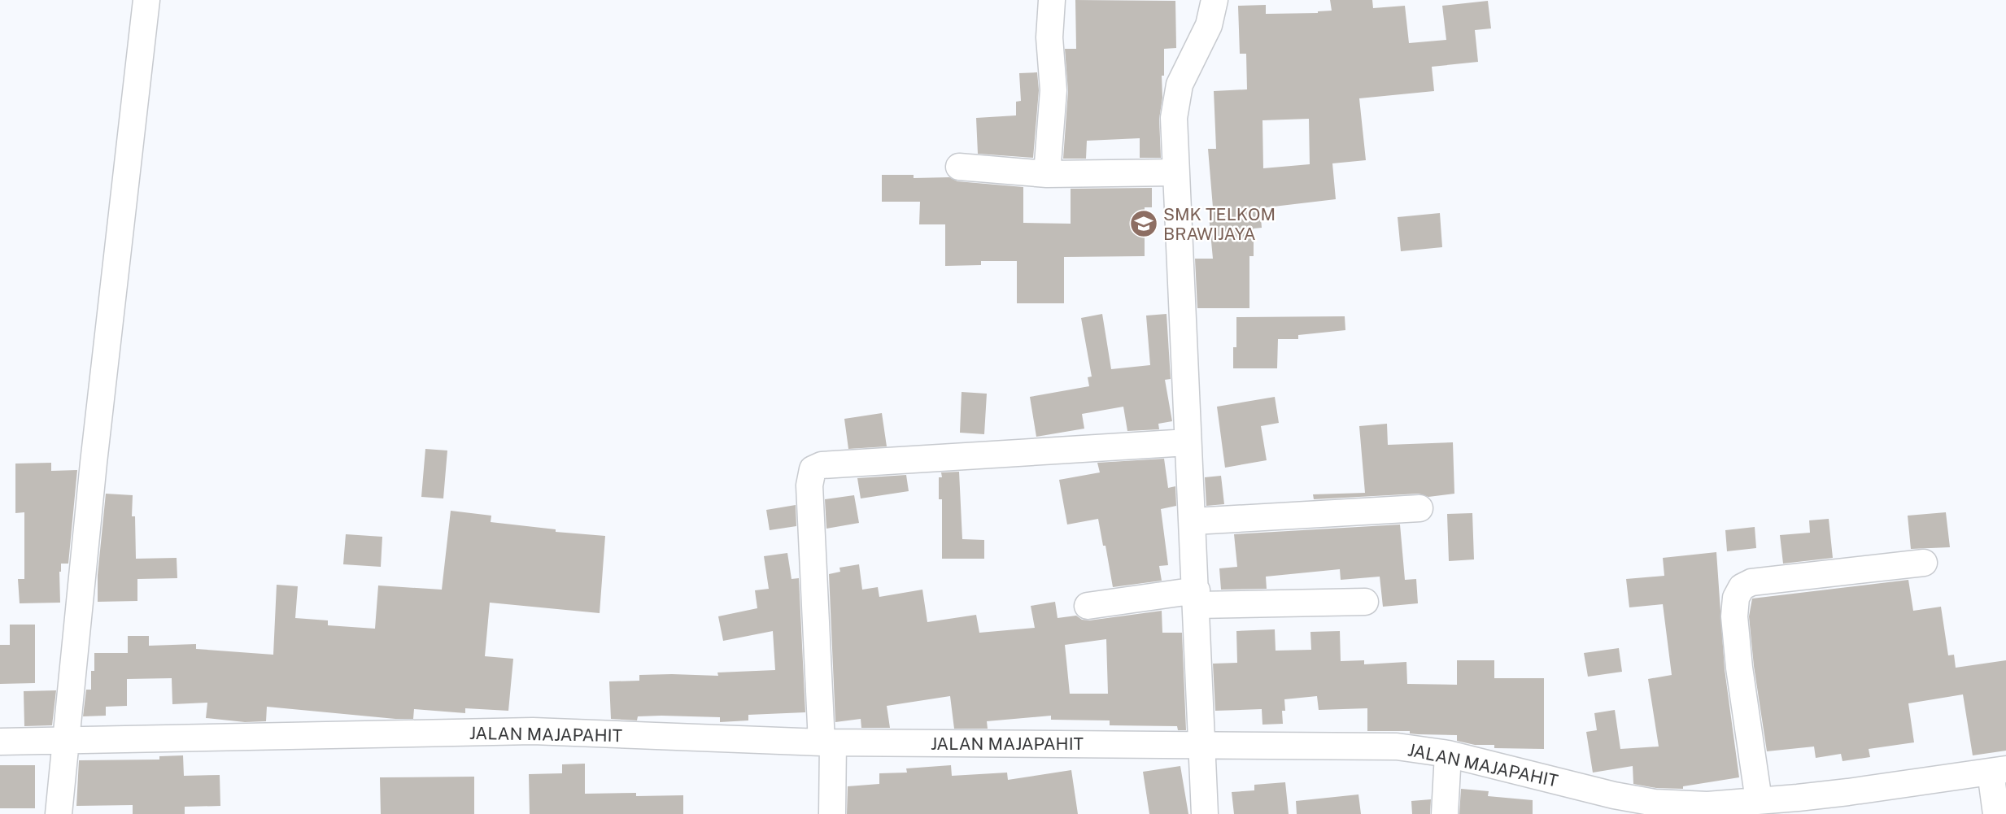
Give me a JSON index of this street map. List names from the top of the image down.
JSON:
{
  "streets": {
    "street": ["JALAN MAJAPAHIT"]
  },
  "places": {
    "school or university": ["SMK TELKOM BRAWIJAYA"]
  }
}
